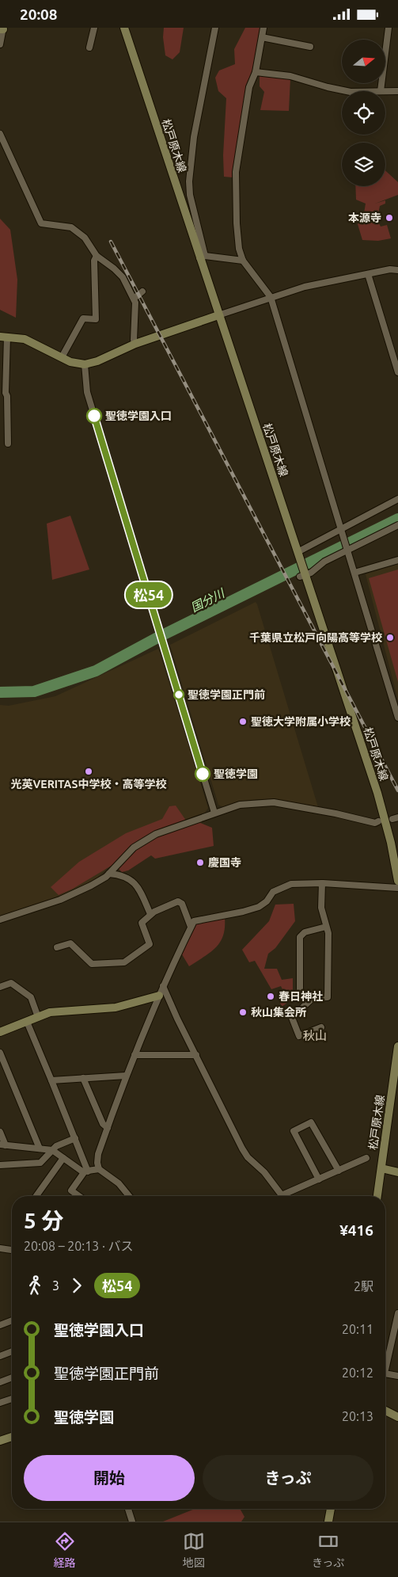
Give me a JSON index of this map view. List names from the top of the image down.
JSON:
{
  "streets": {
    "main road": ["松戸原木線"]
  },
  "districts": ["秋山"],
  "water": ["国分川"],
  "places": [
    "本源寺",
    "聖徳学園入口",
    "千葉県立松戸向陽高等学校",
    "聖徳学園正門前",
    "聖徳大学附属小学校",
    "光英VERITAS中学校・高等学校",
    "聖徳学園",
    "慶国寺",
    "春日神社",
    "秋山集会所"
  ],
  "lines": ["bus line 松54"],
  "north": "right",
  "page": {
    "status": "20:08",
    "on_map": "松54",
    "heading": ["5 分", "20:08 – 20:13 · バス", "¥416"],
    "legs": ["3", "松54", "2駅"],
    "list": [
      {
        "name": "聖徳学園入口",
        "value": "20:11"
      },
      {
        "name": "聖徳学園正門前",
        "value": "20:12"
      },
      {
        "name": "聖徳学園",
        "value": "20:13"
      }
    ],
    "buttons": ["開始", "きっぷ"],
    "tabs": ["経路", "地図", "きっぷ"]
  }
}
